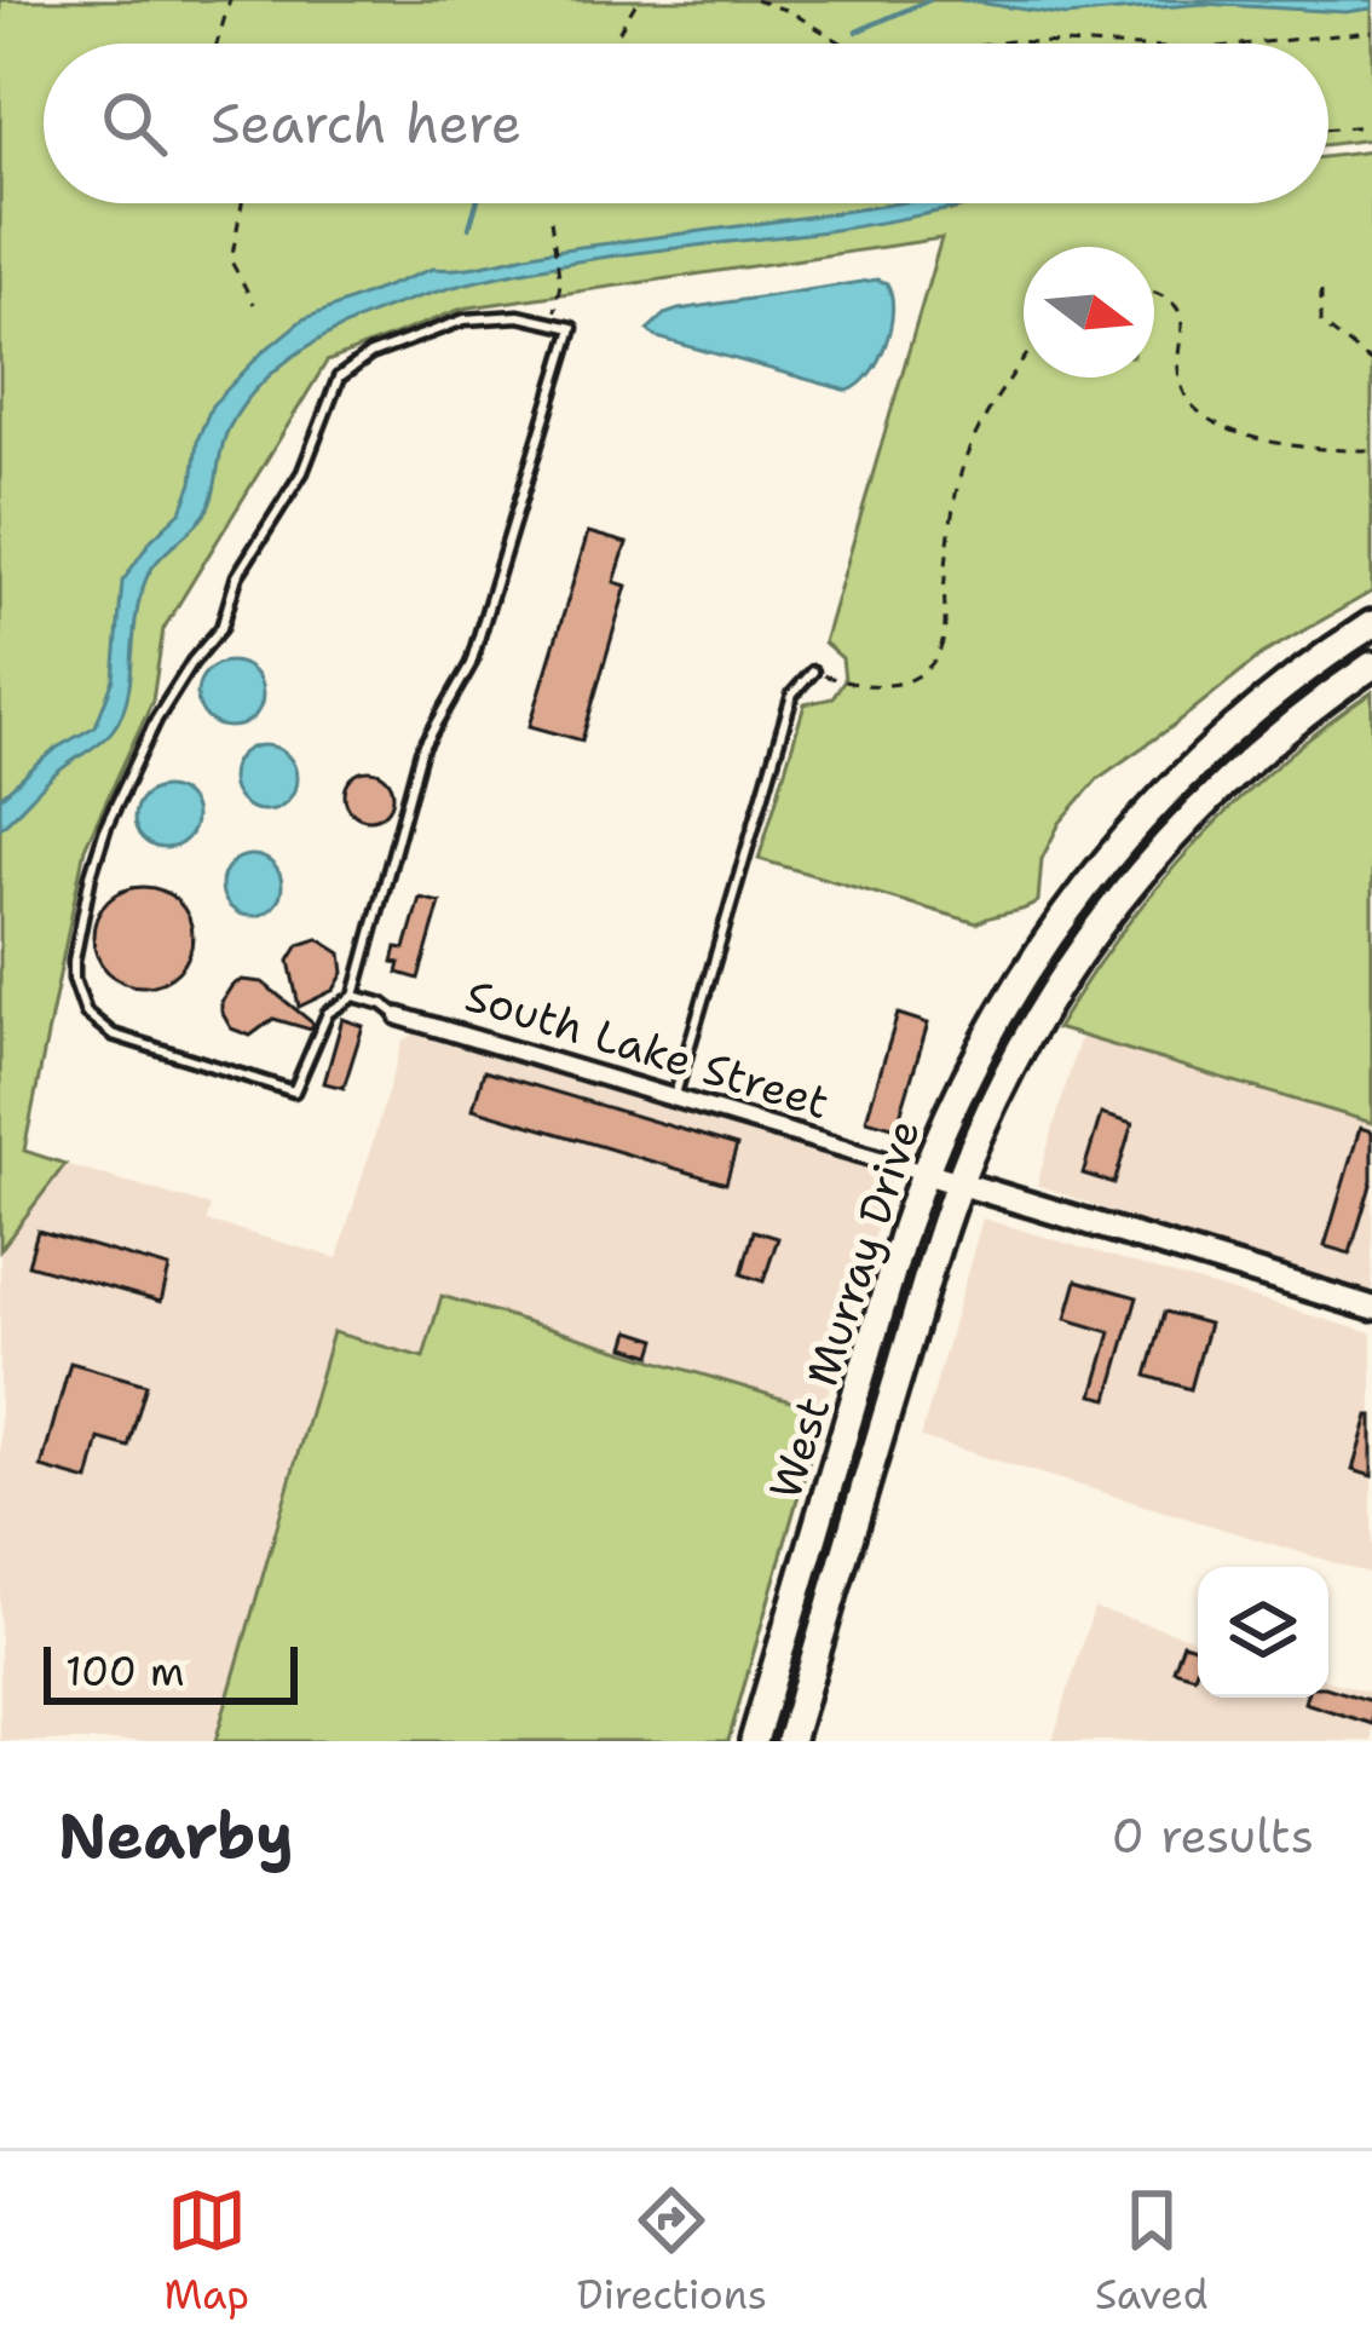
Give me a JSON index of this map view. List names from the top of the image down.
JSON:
{
  "streets": {
    "highway": ["West Murray Drive"],
    "street": ["South Lake Street"]
  },
  "crossings": [
    ["South Lake Street", "West Murray Drive"]
  ],
  "scale_bar": "100 m",
  "north": "right",
  "page": {
    "search": "Search here",
    "scale": "100 m",
    "heading": ["Nearby", "0 results"],
    "nav": ["Map", "Directions", "Saved"]
  }
}
